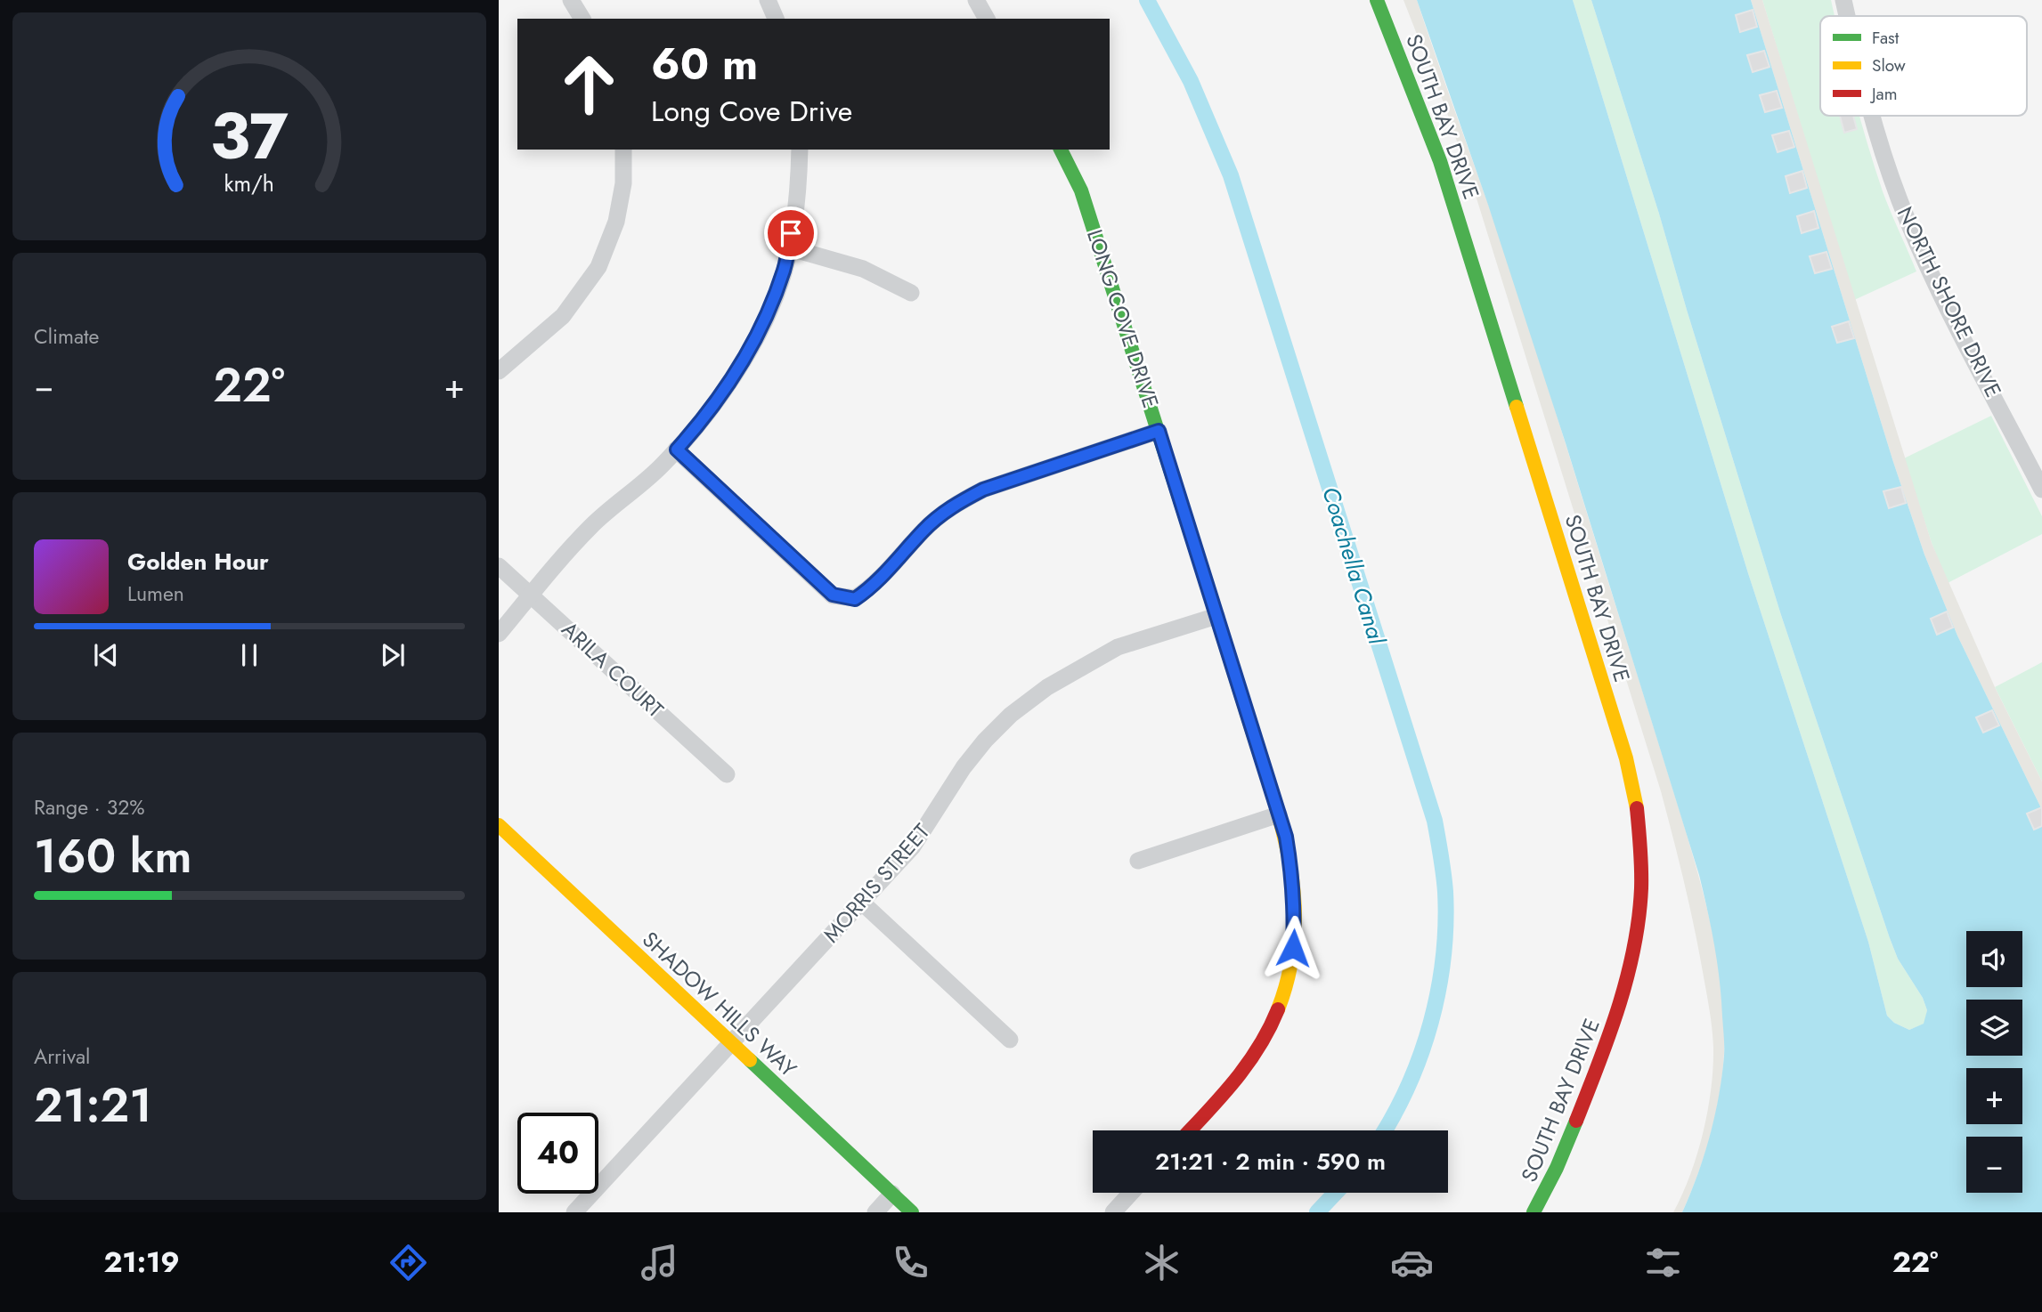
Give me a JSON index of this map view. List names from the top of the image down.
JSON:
{
  "streets": {
    "street": [
      "SOUTH BAY DRIVE",
      "NORTH SHORE DRIVE",
      "LONG COVE DRIVE",
      "ARILA COURT",
      "MORRIS STREET",
      "SHADOW HILLS WAY"
    ]
  },
  "crossings": [
    ["LONG COVE DRIVE", "MORRIS STREET"],
    ["MORRIS STREET", "SHADOW HILLS WAY"]
  ],
  "water": ["Coachella Canal"],
  "legend": ["Fast", "Slow", "Jam"],
  "page": {
    "turn": ["60 m", "Long Cove Drive"],
    "tile": [
      "Climate",
      ["Range · 32%", "160 km"],
      ["Arrival", "21:21"]
    ],
    "heat": ["−", "22°", "+"],
    "song": ["Golden Hour", "Lumen"],
    "map_buttons": ["+", "−"],
    "limit": "40",
    "trip": "21:21 · 2 min · 590 m",
    "tabs": ["21:19", "22°"],
    "gauge": ["37", "km/h"]
  }
}
